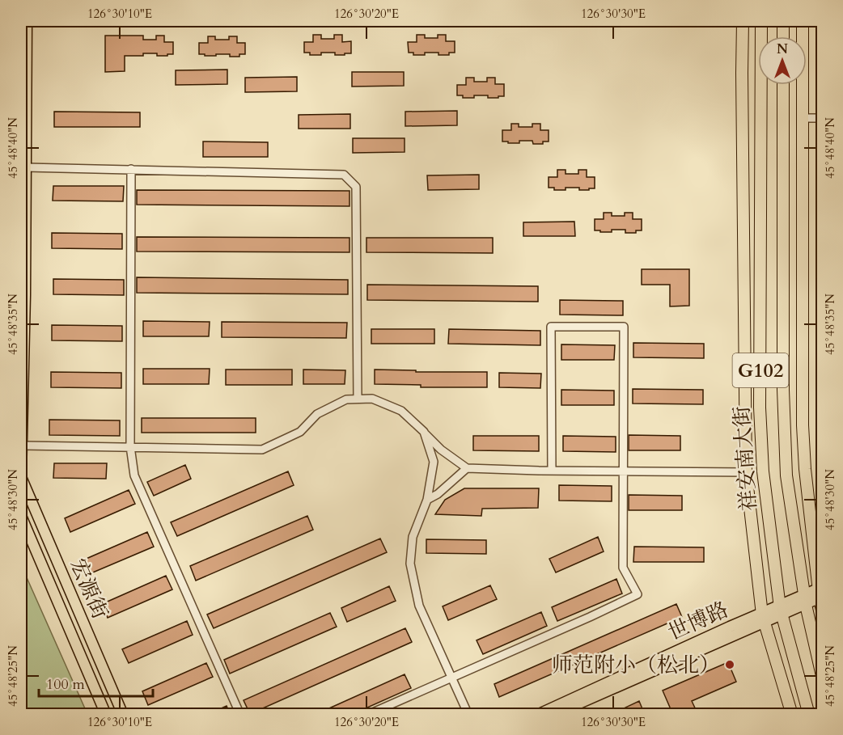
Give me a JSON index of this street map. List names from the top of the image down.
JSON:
{
  "streets": {
    "highway": ["G102", "祥安南大街"],
    "main road": ["宏源街", "世博路"]
  },
  "crossings": [
    ["祥安南大街", "世博路"]
  ],
  "places": ["师范附小（松北）"],
  "scale_bar": "100 m",
  "north": "top",
  "coordinates": [
    "126°30'10\"E",
    "126°30'20\"E",
    "126°30'30\"E",
    "45°48'40\"N",
    "45°48'35\"N",
    "45°48'30\"N",
    "45°48'25\"N"
  ]
}
